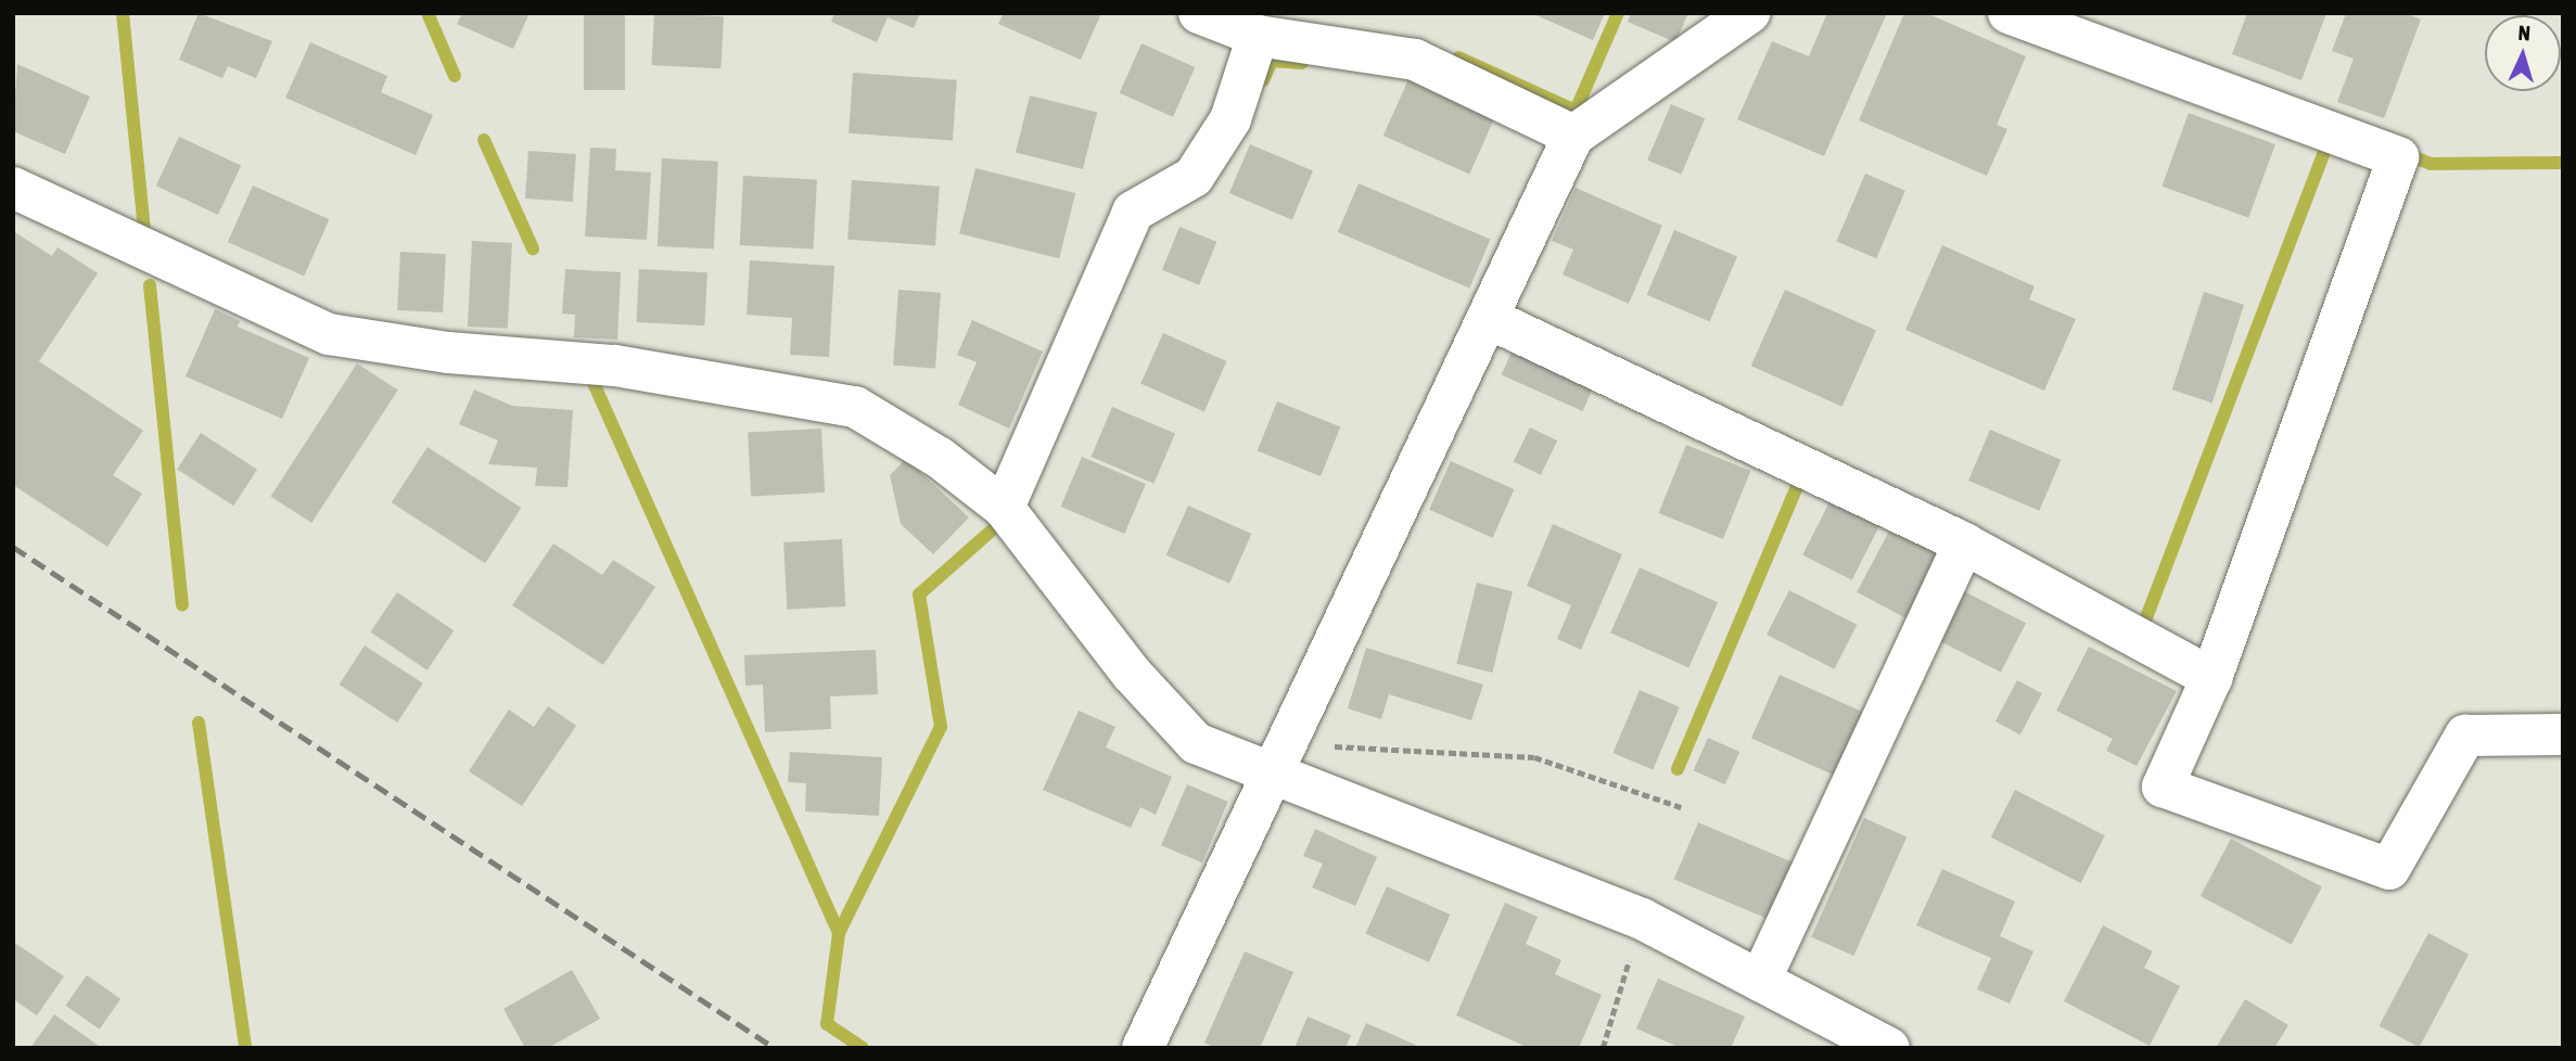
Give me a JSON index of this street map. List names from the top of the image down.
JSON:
{
  "north": "top"
}
